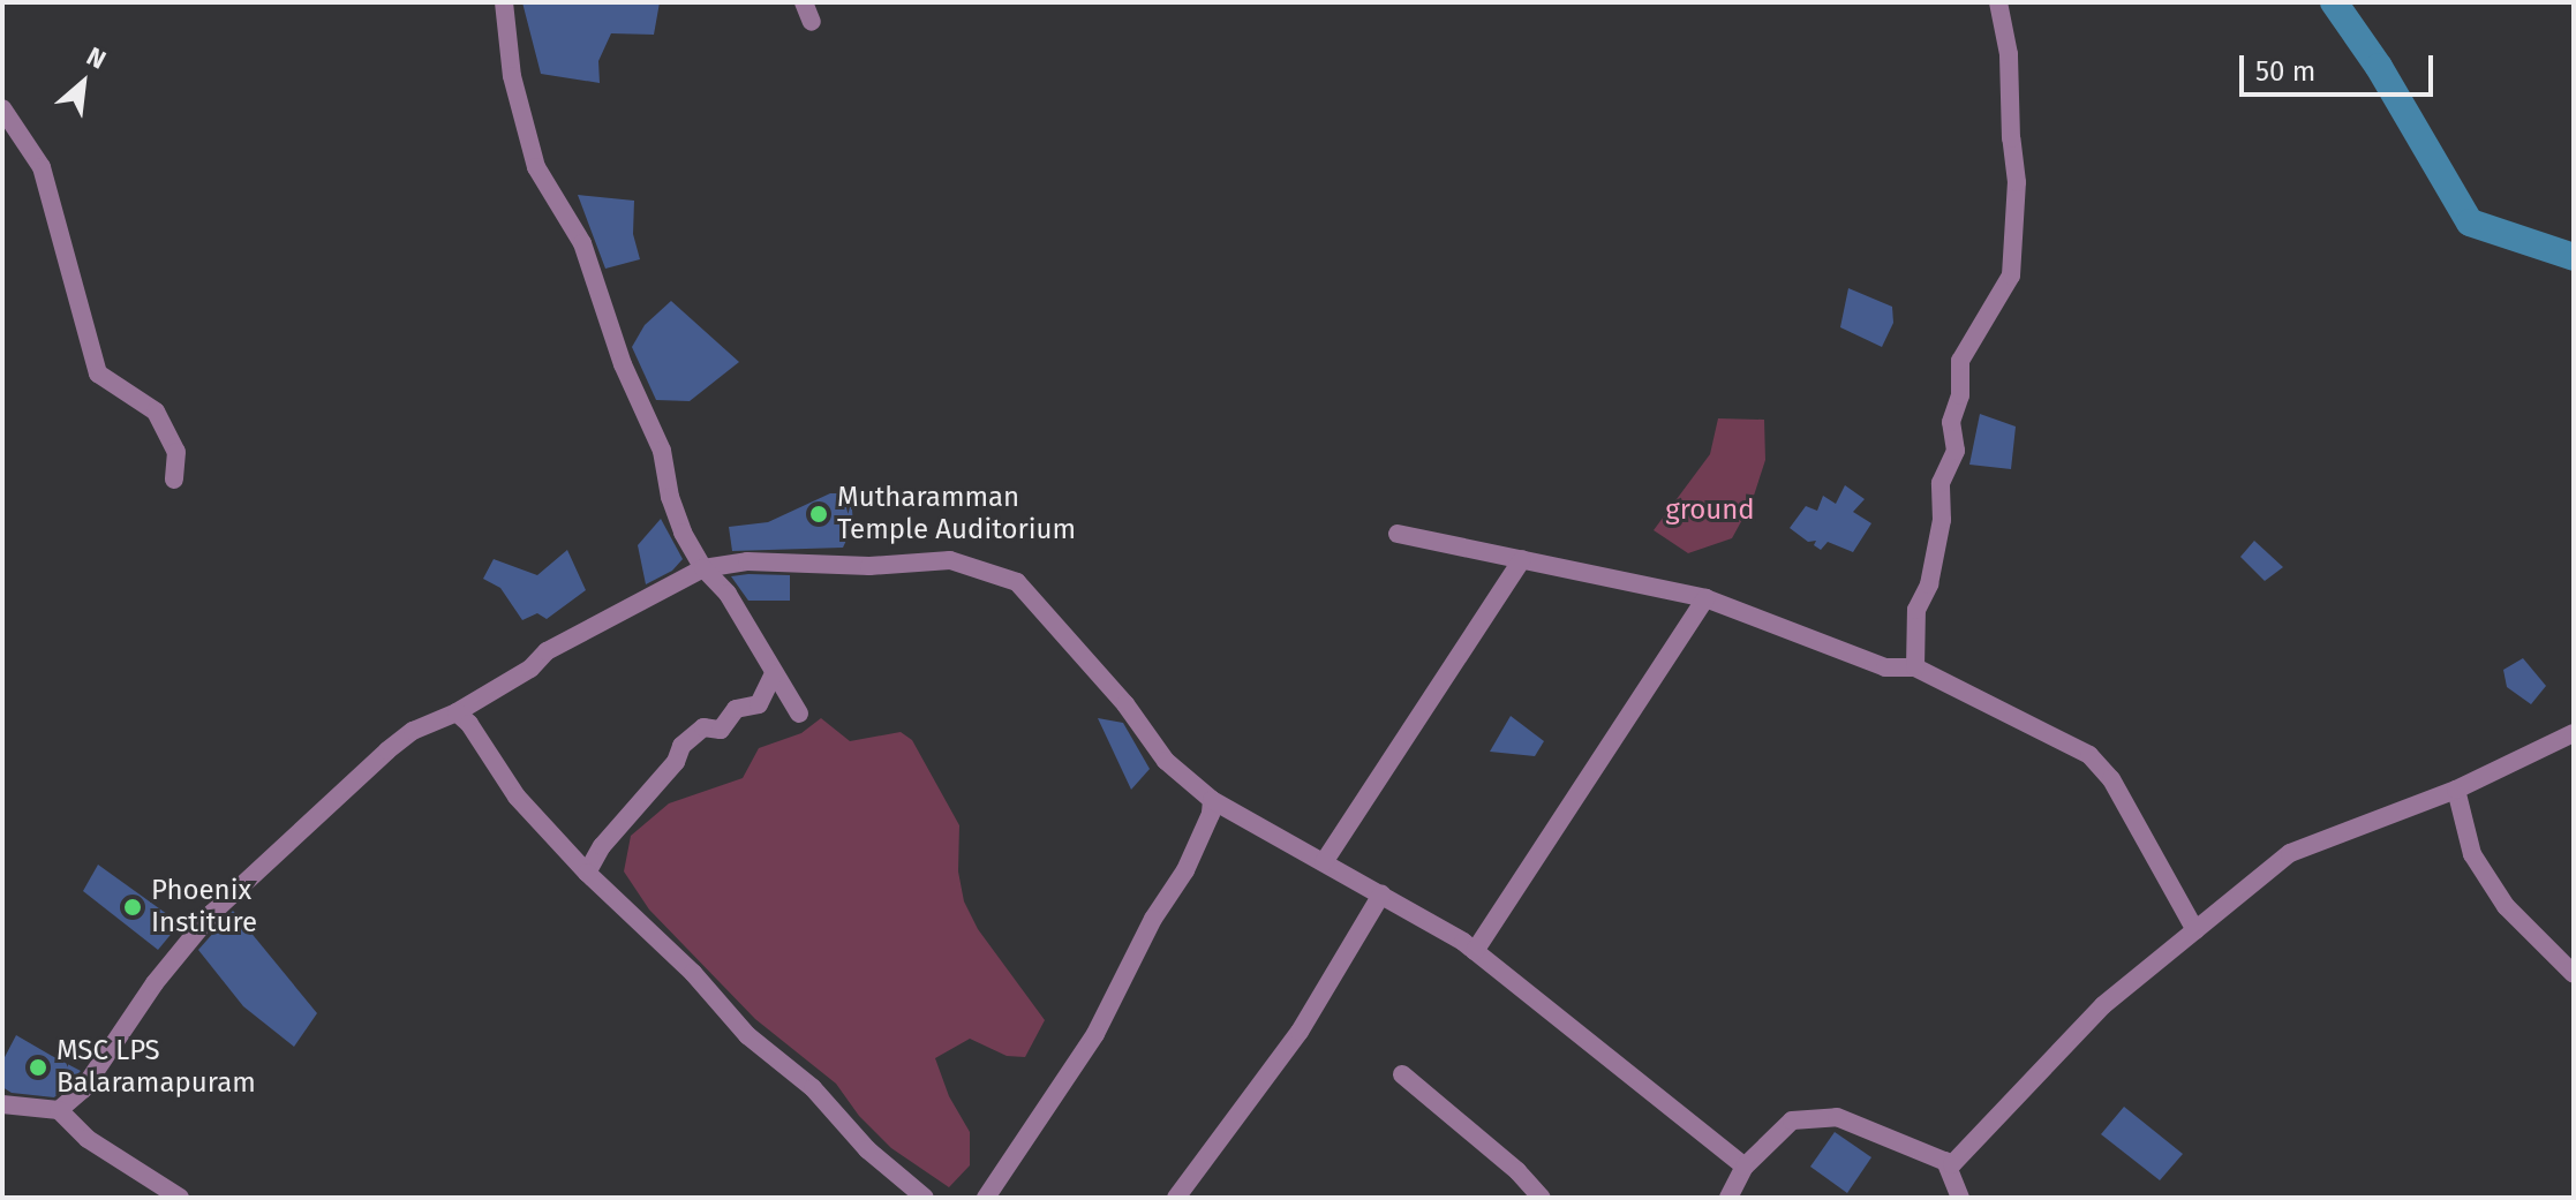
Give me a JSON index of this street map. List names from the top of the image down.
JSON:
{
  "parks": ["ground"],
  "places": ["Mutharamman Temple Auditorium", "Phoenix Institure", "MSC LPS Balaramapuram"],
  "scale_bar": "50 m",
  "north": "top right"
}
